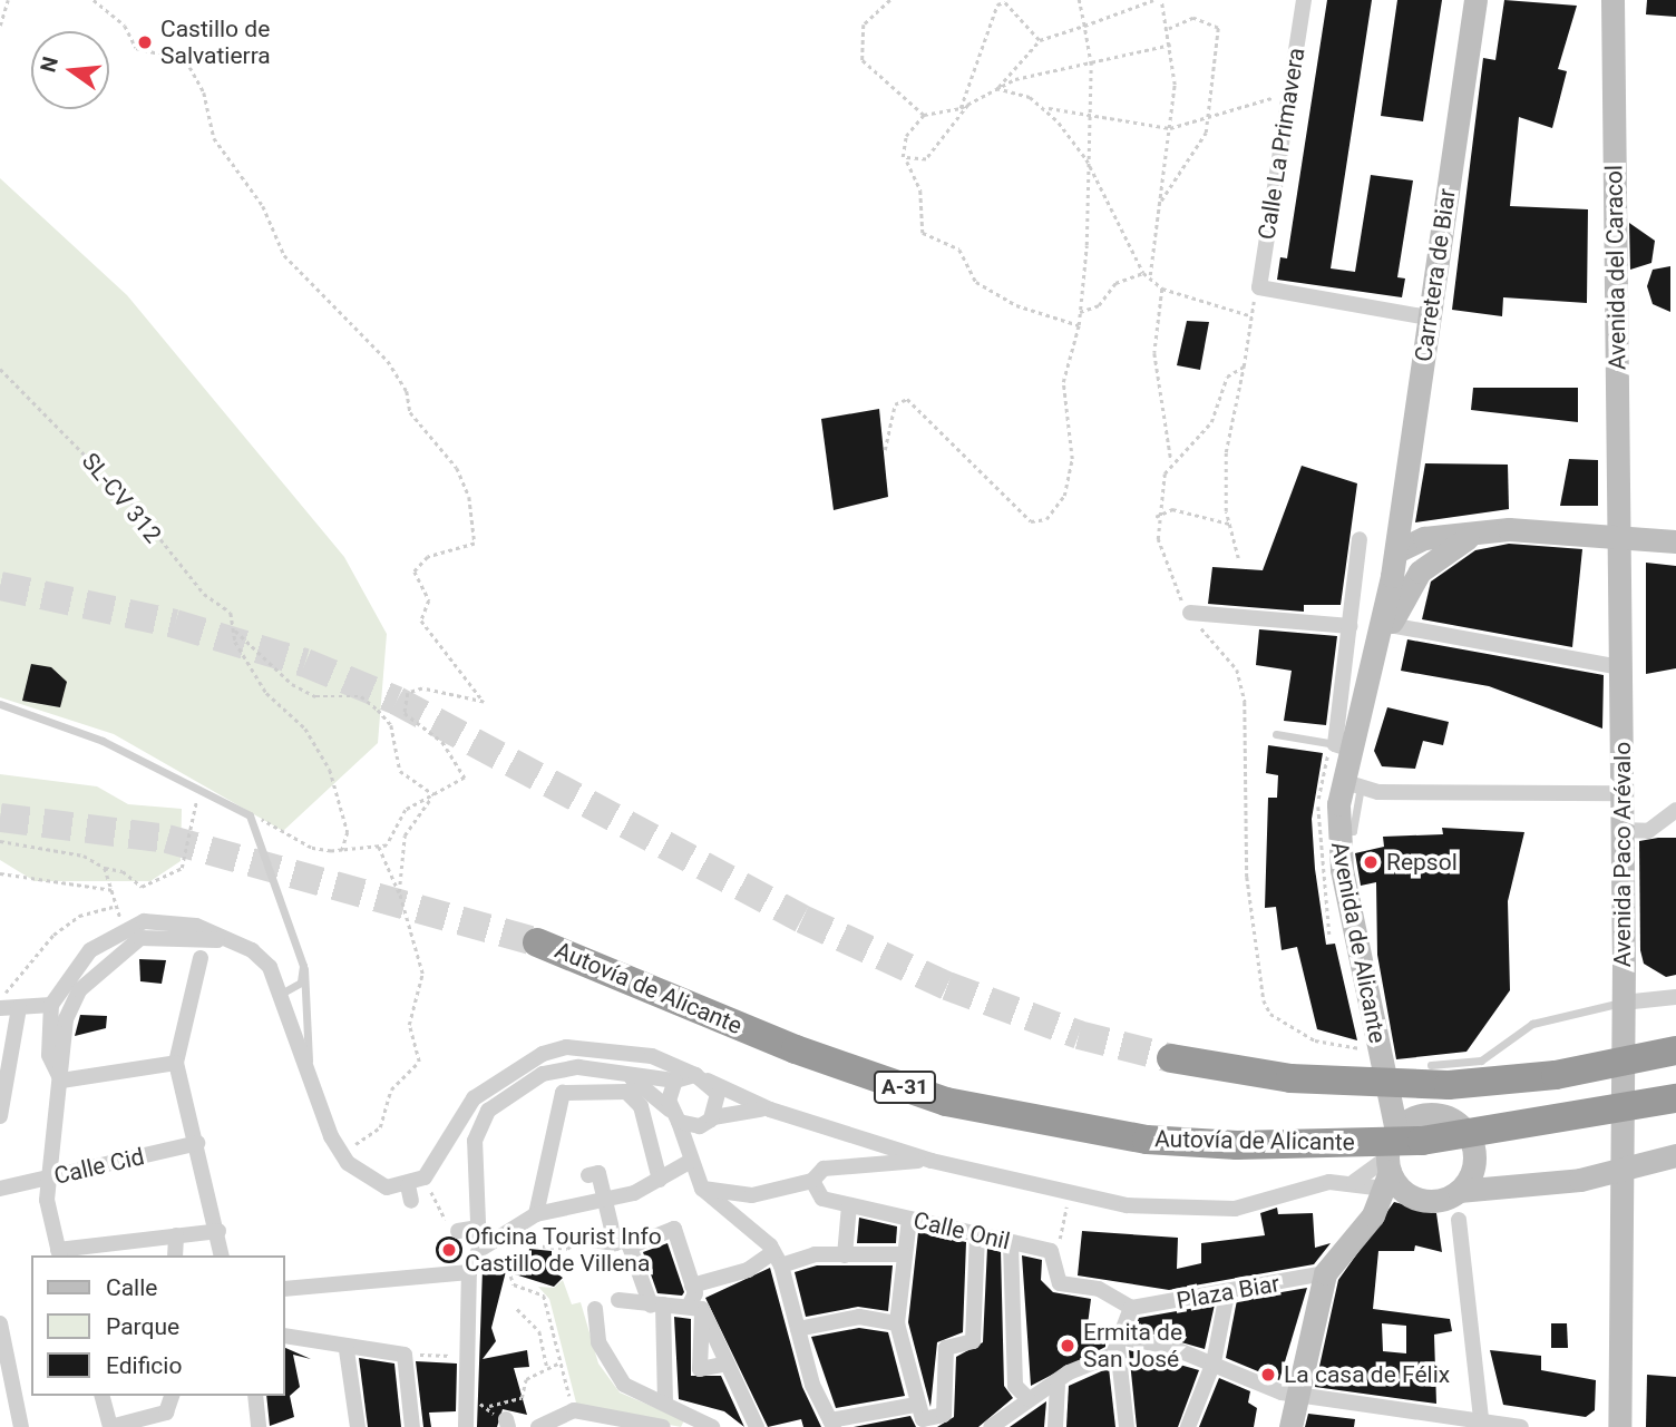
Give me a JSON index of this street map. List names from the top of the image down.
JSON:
{
  "streets": {
    "highway": ["Autovía de Alicante", "A-31"],
    "main road": [
      "Avenida del Caracol",
      "Carretera de Biar",
      "Avenida Paco Arévalo",
      "Avenida de Alicante"
    ],
    "street": [
      "Calle La Primavera",
      "Calle Cid",
      "Calle Onil",
      "Plaza Biar"
    ],
    "path": ["SL-CV 312"]
  },
  "crossings": [
    ["Calle La Primavera", "Carretera de Biar"],
    ["Avenida del Caracol", "Avenida Paco Arévalo"],
    ["Avenida del Caracol", "Avenida de Alicante"],
    ["Carretera de Biar", "Avenida de Alicante"],
    ["Avenida Paco Arévalo", "Avenida de Alicante"],
    ["Calle Onil", "Plaza Biar"]
  ],
  "places": [
    "Castillo de Salvatierra",
    "Repsol",
    "Oficina Tourist Info Castillo de Villena",
    "Ermita de San José",
    "La casa de Félix"
  ],
  "legend": ["Calle", "Parque", "Edificio"],
  "north": "left"
}
